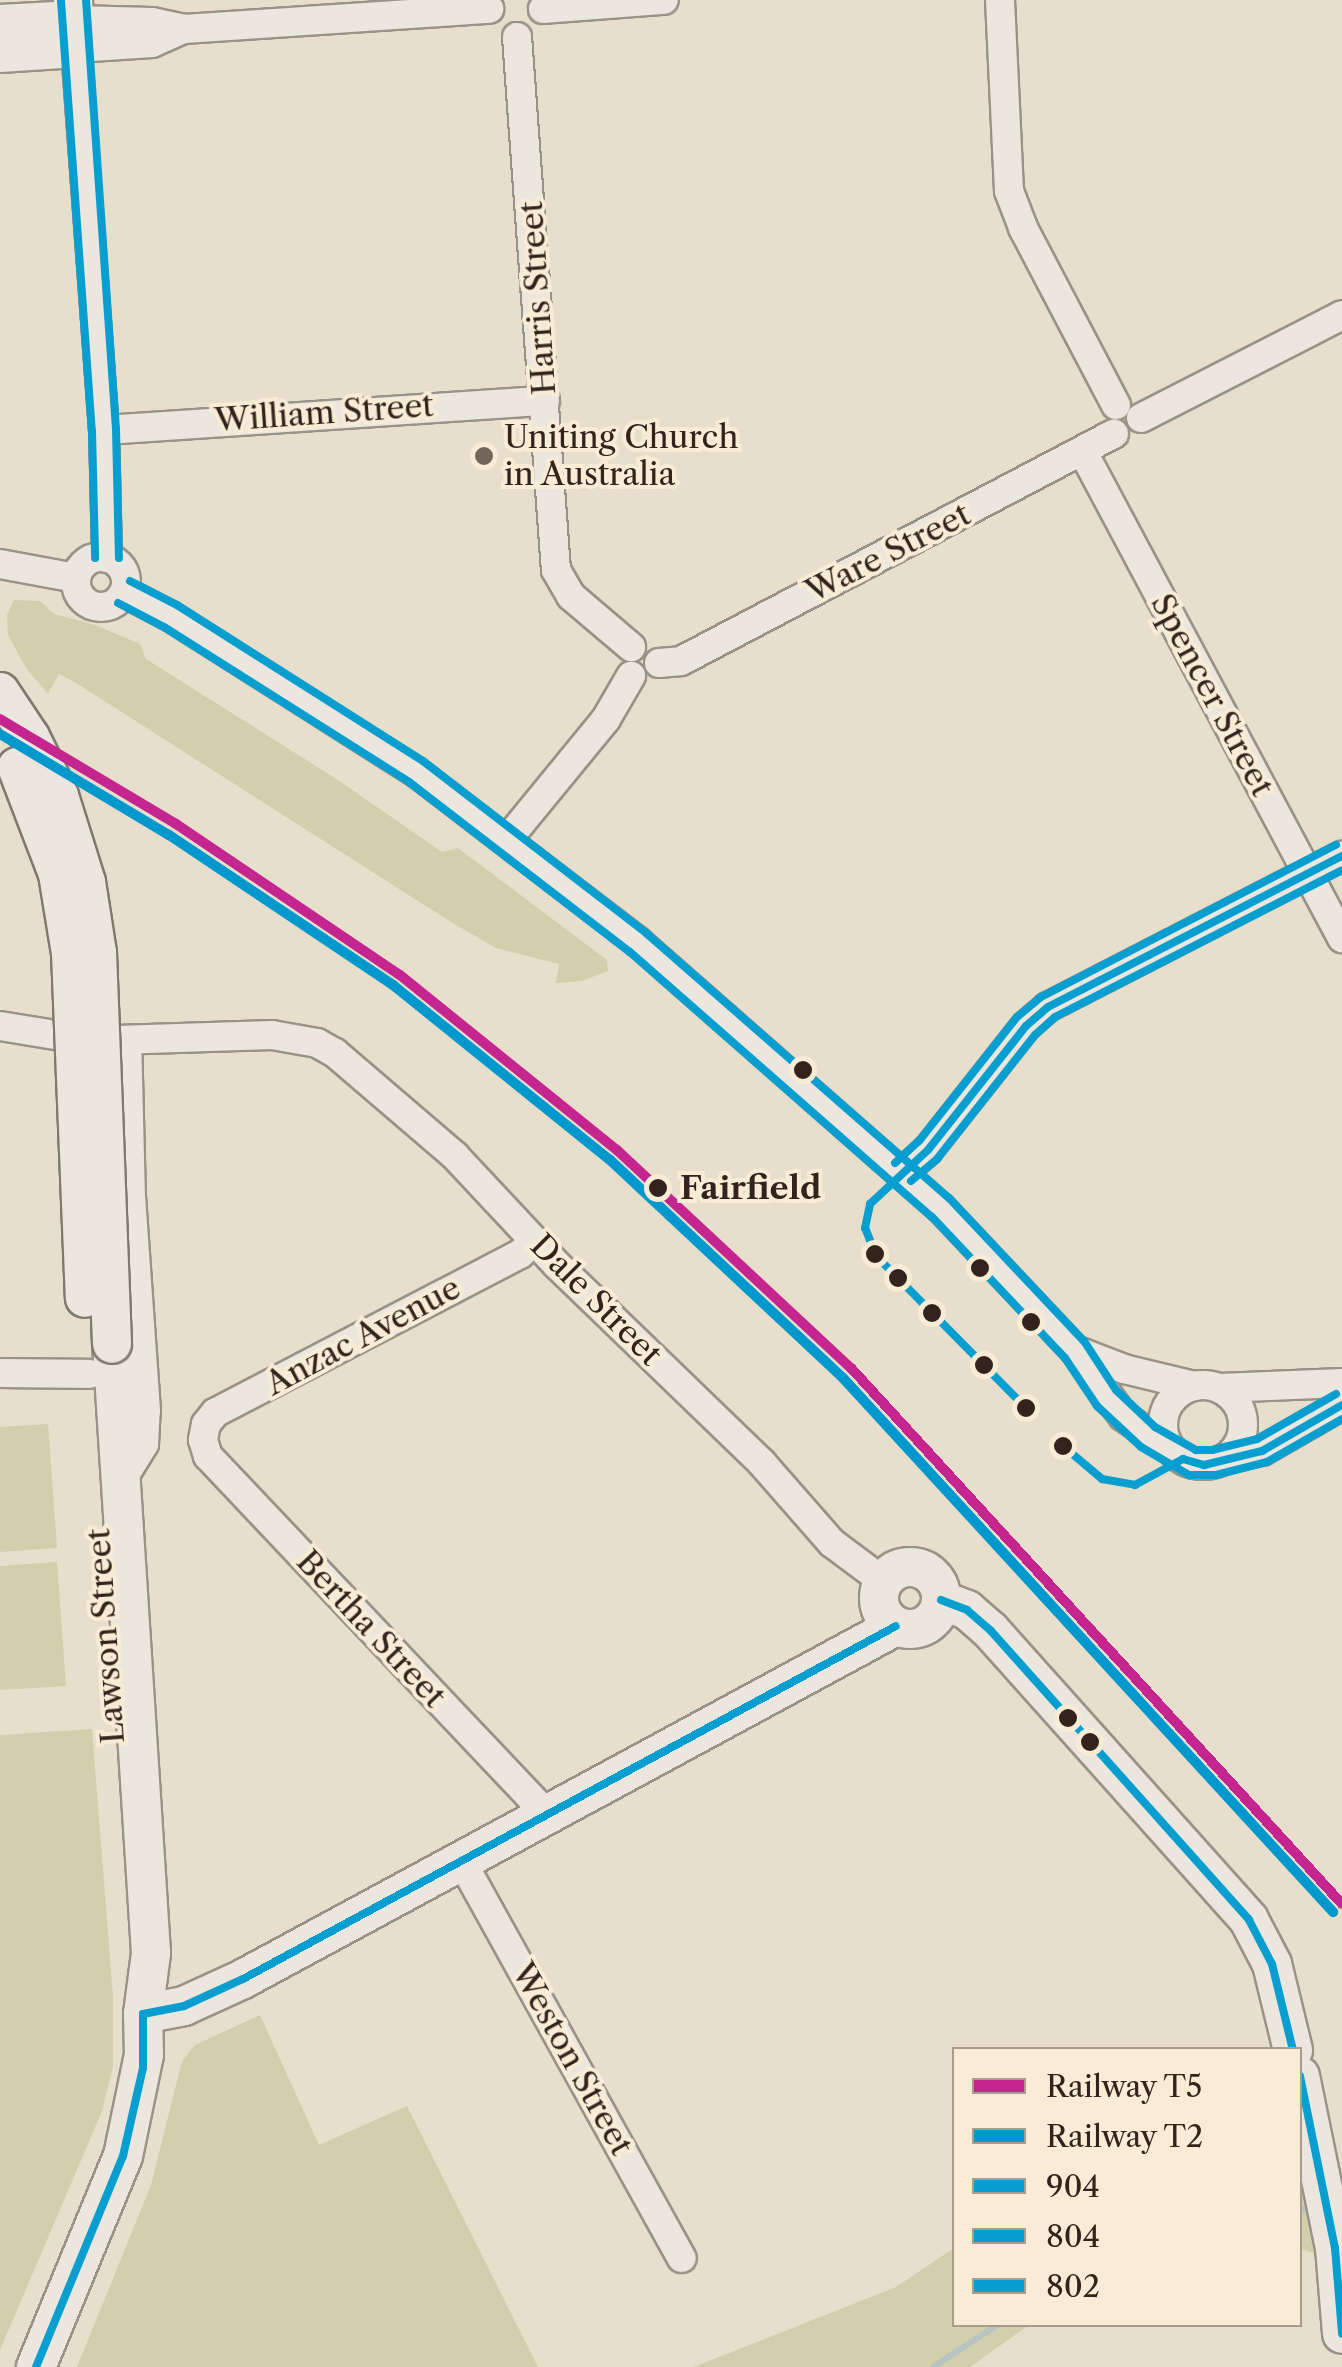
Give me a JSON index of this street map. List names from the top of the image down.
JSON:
{
  "streets": {
    "main road": ["Lawson Street"],
    "street": [
      "Harris Street",
      "William Street",
      "Ware Street",
      "Spencer Street",
      "Dale Street",
      "Anzac Avenue",
      "Bertha Street",
      "Weston Street"
    ]
  },
  "crossings": [
    ["Harris Street", "William Street"],
    ["Harris Street", "Ware Street"],
    ["Ware Street", "Spencer Street"],
    ["Dale Street", "Anzac Avenue"],
    ["Dale Street", "Lawson Street"],
    ["Anzac Avenue", "Bertha Street"]
  ],
  "places": ["Uniting Church in Australia", "Fairfield"],
  "lines": [
    "transit line 802",
    "transit line 804",
    "rail line T5",
    "rail line T2",
    "transit line 904"
  ],
  "legend": [
    "Railway T5",
    "Railway T2",
    "904",
    "804",
    "802"
  ]
}
